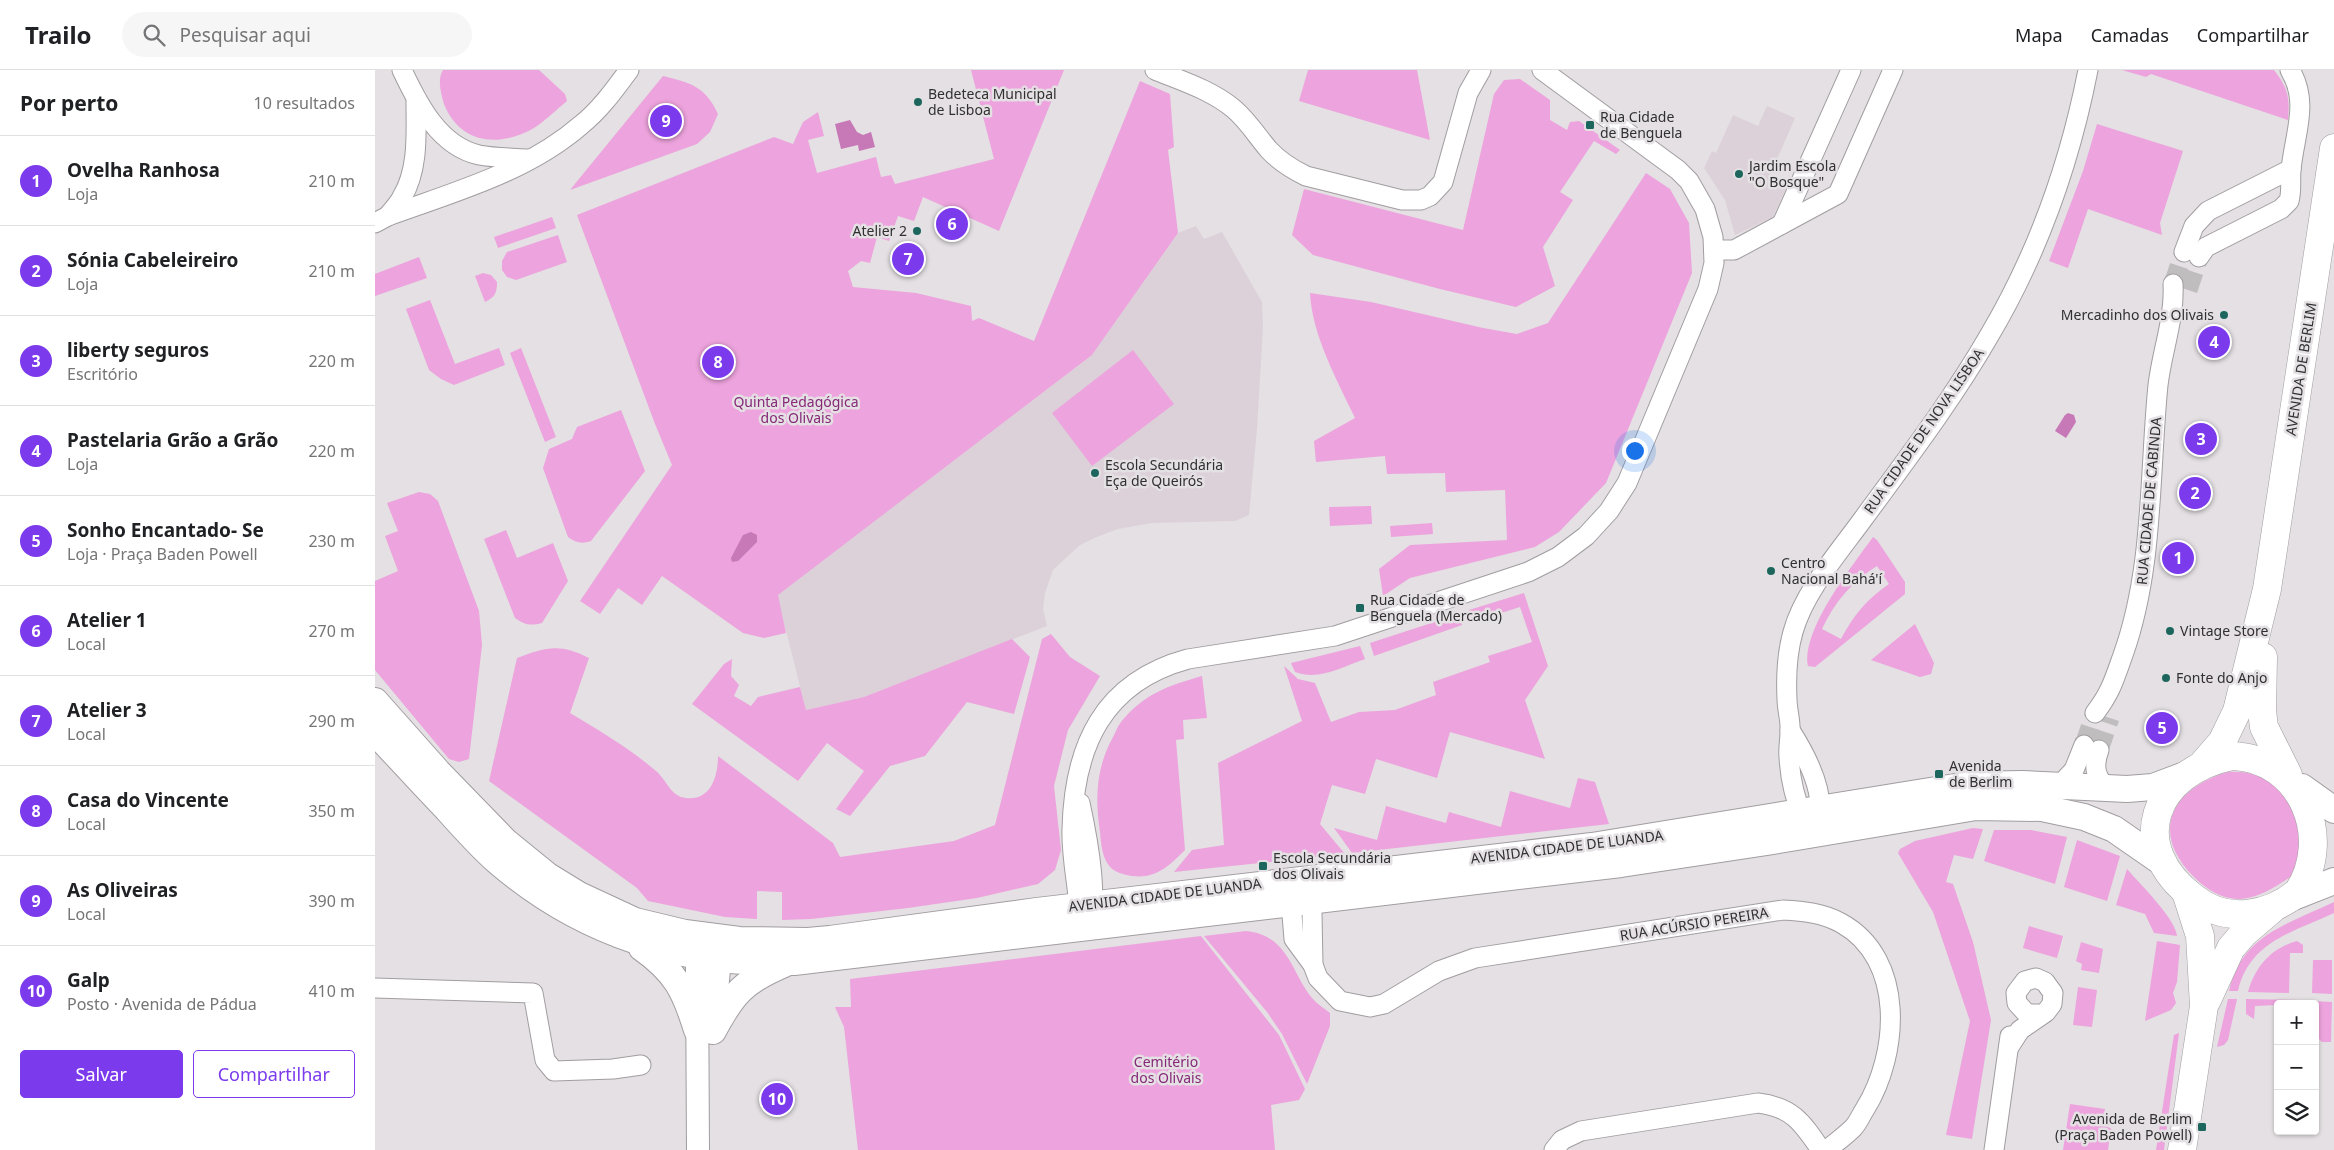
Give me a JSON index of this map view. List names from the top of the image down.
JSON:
{
  "streets": {
    "main road": ["AVENIDA DE BERLIM", "AVENIDA CIDADE DE LUANDA"],
    "street": ["RUA CIDADE DE NOVA LISBOA", "RUA CIDADE DE CABINDA", "RUA ACÚRSIO PEREIRA"]
  },
  "crossings": [
    ["AVENIDA DE BERLIM", "AVENIDA CIDADE DE LUANDA"],
    ["RUA CIDADE DE NOVA LISBOA", "AVENIDA CIDADE DE LUANDA"],
    ["AVENIDA CIDADE DE LUANDA", "RUA ACÚRSIO PEREIRA"]
  ],
  "parks": ["Quinta Pedagógica dos Olivais", "Cemitério dos Olivais"],
  "places": {
    "other": [
      "Bedeteca Municipal de Lisboa",
      "Jardim Escola \"O Bosque\"",
      "Atelier 2",
      "Mercadinho dos Olivais",
      "Escola Secundária Eça de Queirós",
      "Centro Nacional Bahá'í",
      "Vintage Store",
      "Fonte do Anjo"
    ],
    "transit": [
      "Rua Cidade de Benguela",
      "Rua Cidade de Benguela (Mercado)",
      "Avenida de Berlim",
      "Escola Secundária dos Olivais",
      "Avenida de Berlim (Praça Baden Powell)"
    ]
  },
  "page": {
    "header": "Trailo",
    "search": "Pesquisar aqui",
    "nav": ["Mapa", "Camadas", "Compartilhar"],
    "heading": ["Por perto", "10 resultados"],
    "pins": [
      "9",
      "6",
      "7",
      "4",
      "8",
      "3",
      "2",
      "1",
      "5",
      "10"
    ],
    "list": [
      {
        "mark": "1",
        "name": "Ovelha Ranhosa",
        "note": "Loja",
        "value": "210 m"
      },
      {
        "mark": "2",
        "name": "Sónia Cabeleireiro",
        "note": "Loja",
        "value": "210 m"
      },
      {
        "mark": "3",
        "name": "liberty seguros",
        "note": "Escritório",
        "value": "220 m"
      },
      {
        "mark": "4",
        "name": "Pastelaria Grão a Grão",
        "note": "Loja",
        "value": "220 m"
      },
      {
        "mark": "5",
        "name": "Sonho Encantado- Se",
        "note": "Loja · Praça Baden Powell",
        "value": "230 m"
      },
      {
        "mark": "6",
        "name": "Atelier 1",
        "note": "Local",
        "value": "270 m"
      },
      {
        "mark": "7",
        "name": "Atelier 3",
        "note": "Local",
        "value": "290 m"
      },
      {
        "mark": "8",
        "name": "Casa do Vincente",
        "note": "Local",
        "value": "350 m"
      },
      {
        "mark": "9",
        "name": "As Oliveiras",
        "note": "Local",
        "value": "390 m"
      },
      {
        "mark": "10",
        "name": "Galp",
        "note": "Posto · Avenida de Pádua",
        "value": "410 m"
      }
    ],
    "map_buttons": ["+", "−"],
    "buttons": ["Salvar", "Compartilhar"]
  }
}
